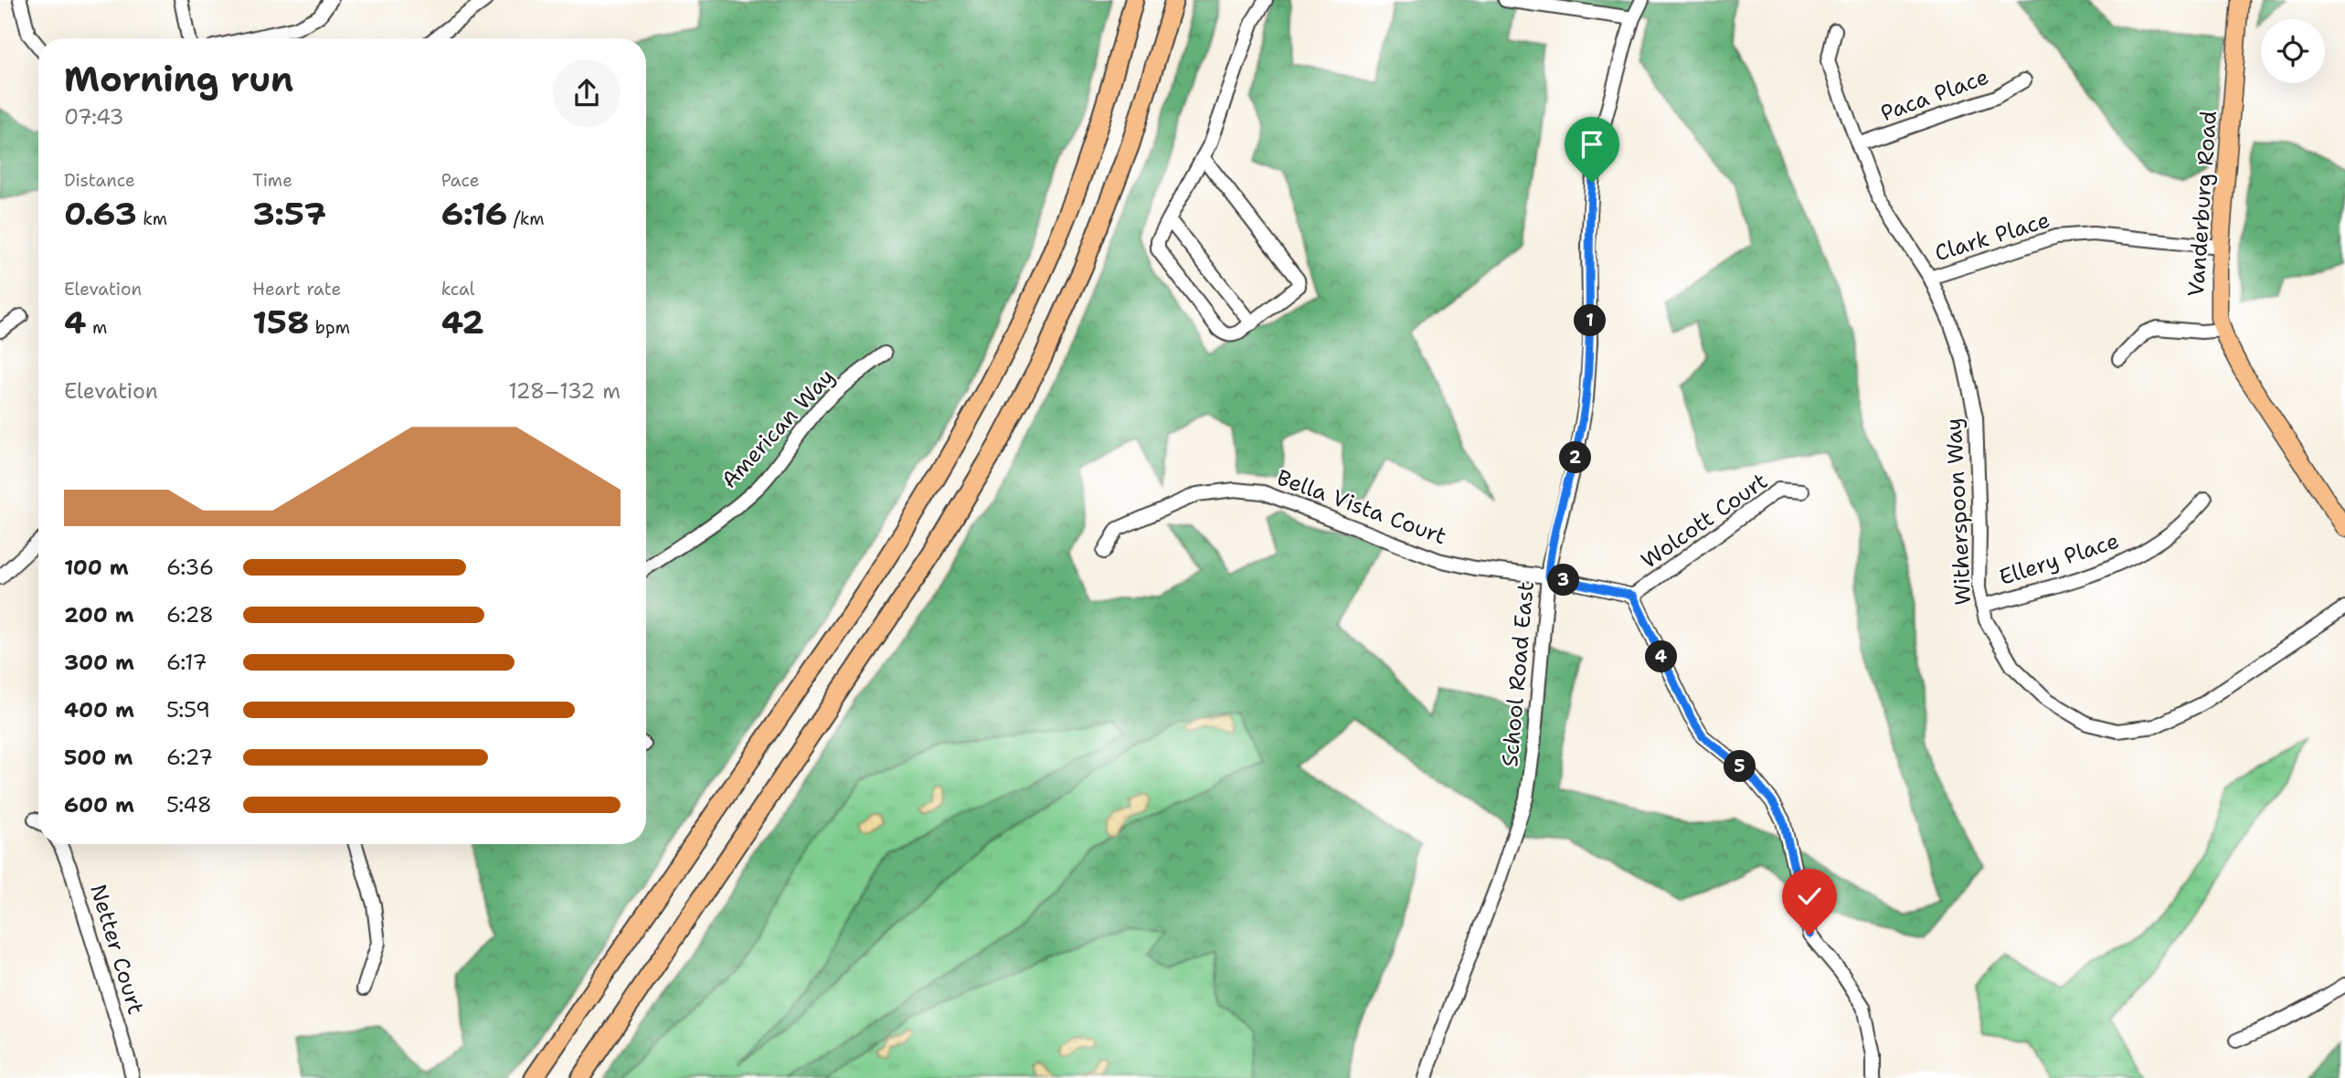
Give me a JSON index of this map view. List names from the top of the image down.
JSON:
{
  "streets": {
    "main road": ["Vanderburg Road"],
    "street": [
      "Paca Place",
      "Clark Place",
      "American Way",
      "Bella Vista Court",
      "Witherspoon Way",
      "Wolcott Court",
      "Ellery Place",
      "School Road East",
      "Netter Court"
    ]
  },
  "crossings": [
    ["Paca Place", "Witherspoon Way"],
    ["Vanderburg Road", "Clark Place"],
    ["Clark Place", "Witherspoon Way"],
    ["Bella Vista Court", "Wolcott Court"],
    ["Bella Vista Court", "School Road East"],
    ["Witherspoon Way", "Ellery Place"]
  ],
  "page": {
    "heading": ["Morning run", "07:43"],
    "stats": [
      ["Distance", "0.63 km"],
      ["Time", "3:57"],
      ["Pace", "6:16 /km"],
      ["Elevation", "4 m"],
      ["Heart rate", "158 bpm"],
      ["kcal", "42"]
    ],
    "pins": [
      "1",
      "2",
      "3",
      "4",
      "5"
    ],
    "chart": ["Elevation", "128–132 m"],
    "list": [
      {
        "name": "100 m",
        "note": "6:36"
      },
      {
        "name": "200 m",
        "note": "6:28"
      },
      {
        "name": "300 m",
        "note": "6:17"
      },
      {
        "name": "400 m",
        "note": "5:59"
      },
      {
        "name": "500 m",
        "note": "6:27"
      },
      {
        "name": "600 m",
        "note": "5:48"
      }
    ]
  }
}
